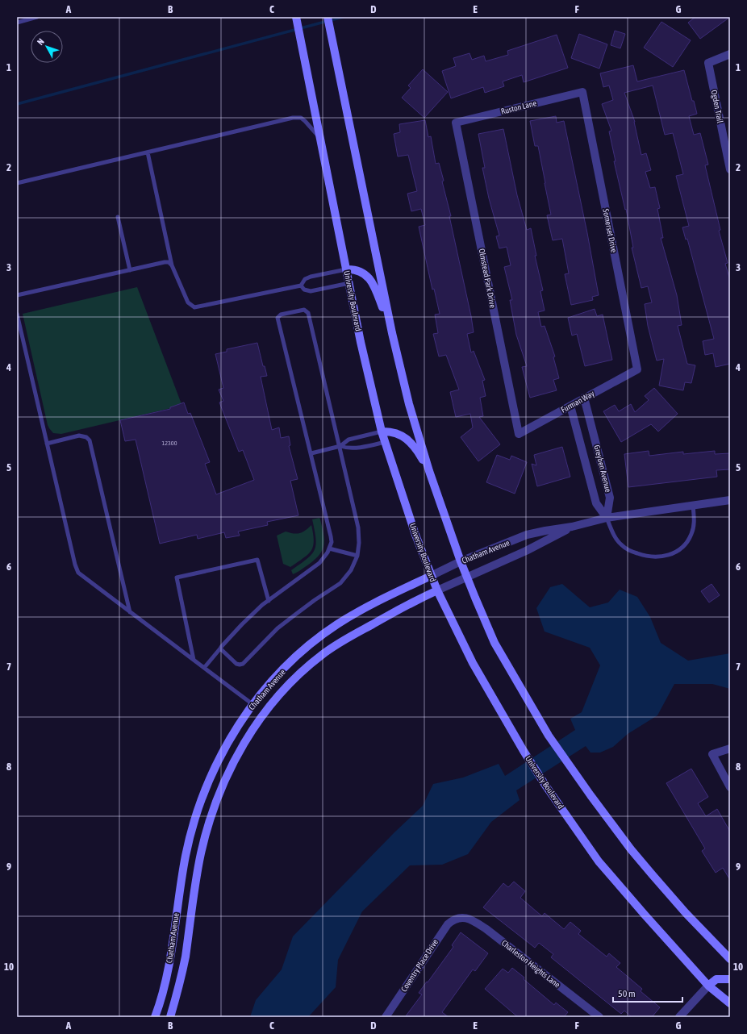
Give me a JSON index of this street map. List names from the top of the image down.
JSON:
{
  "streets": {
    "main road": ["University Boulevard", "Chatham Avenue"],
    "street": [
      "Ogden Trail",
      "Ruston Lane",
      "Somerset Drive",
      "Olmstead Park Drive",
      "Furman Way",
      "Greyben Avenue",
      "Charleston Heights Lane",
      "Coventry Place Drive"
    ]
  },
  "crossings": [
    ["Ruston Lane", "Somerset Drive"],
    ["Ruston Lane", "Olmstead Park Drive"],
    ["Somerset Drive", "Furman Way"],
    ["Olmstead Park Drive", "Furman Way"],
    ["University Boulevard", "Chatham Avenue"],
    ["Furman Way", "Greyben Avenue"],
    ["Greyben Avenue", "Chatham Avenue"],
    ["Charleston Heights Lane", "Coventry Place Drive"]
  ],
  "house_numbers": ["12300"],
  "scale_bar": "50 m",
  "north": "top left",
  "grid": {
    "columns": [
      "A",
      "B",
      "C",
      "D",
      "E",
      "F",
      "G"
    ],
    "rows": [
      "1",
      "2",
      "3",
      "4",
      "5",
      "6",
      "7",
      "8",
      "9",
      "10"
    ]
  }
}
